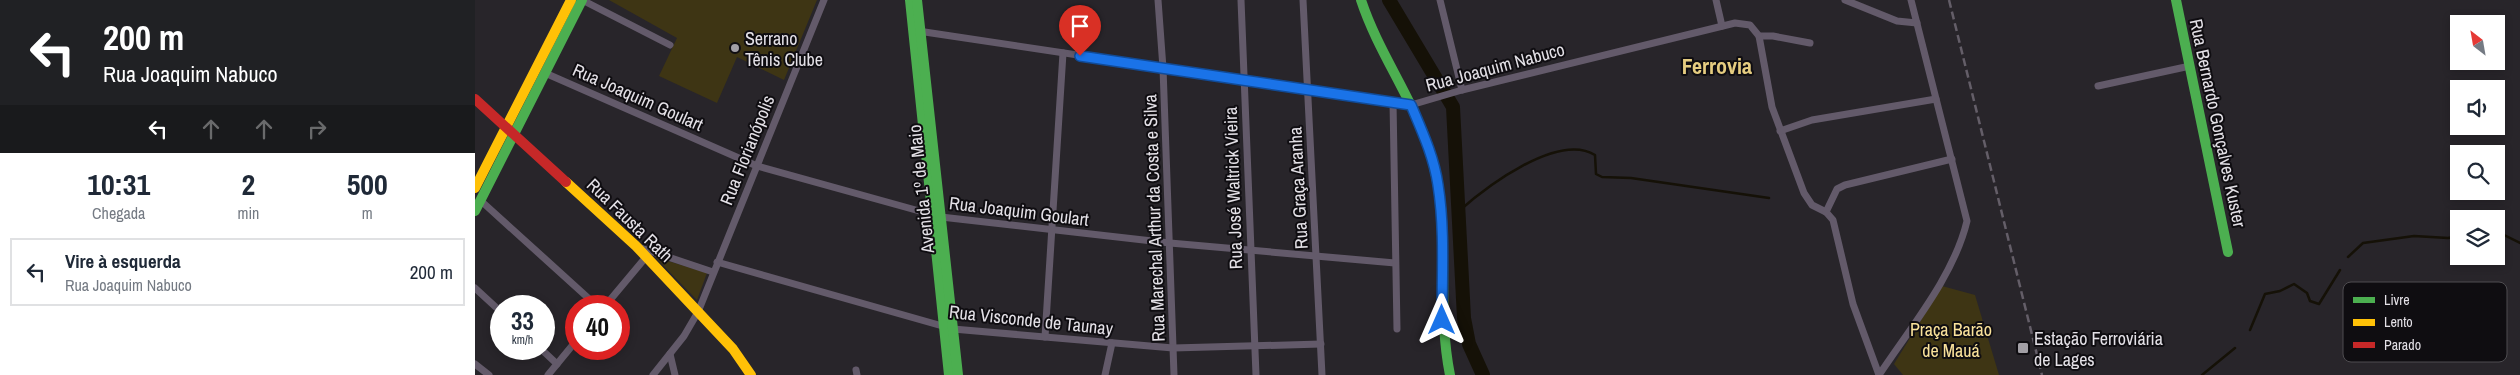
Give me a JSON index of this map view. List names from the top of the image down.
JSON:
{
  "streets": {
    "street": [
      "Rua Joaquim Nabuco",
      "Rua Joaquim Goulart",
      "Rua Bernardo Gonçalves Kuster",
      "Rua Florianópolis",
      "Rua José Waltrick Vieira",
      "Rua Graça Aranha",
      "Avenida 1º de Maio",
      "Rua Marechal Arthur da Costa e Silva",
      "Rua Fausta Rath",
      "Rua Visconde de Taunay"
    ]
  },
  "crossings": [
    ["Rua Joaquim Nabuco", "Rua José Waltrick Vieira"],
    ["Rua Joaquim Nabuco", "Rua Graça Aranha"],
    ["Rua Joaquim Nabuco", "Avenida 1º de Maio"],
    ["Rua Joaquim Nabuco", "Rua Marechal Arthur da Costa e Silva"],
    ["Rua Joaquim Goulart", "Rua Florianópolis"],
    ["Rua Joaquim Goulart", "Rua José Waltrick Vieira"],
    ["Rua Joaquim Goulart", "Rua Graça Aranha"],
    ["Rua Joaquim Goulart", "Avenida 1º de Maio"],
    ["Rua Joaquim Goulart", "Rua Marechal Arthur da Costa e Silva"],
    ["Rua Florianópolis", "Rua Fausta Rath"],
    ["Rua Florianópolis", "Rua Visconde de Taunay"],
    ["Rua José Waltrick Vieira", "Rua Visconde de Taunay"],
    ["Rua Graça Aranha", "Rua Visconde de Taunay"],
    ["Avenida 1º de Maio", "Rua Visconde de Taunay"],
    ["Rua Marechal Arthur da Costa e Silva", "Rua Visconde de Taunay"]
  ],
  "districts": ["Ferrovia"],
  "parks": ["Praça Barão de Mauá"],
  "places": {
    "other": ["Serrano Tênis Clube"],
    "transit": ["Estação Ferroviária de Lages"]
  },
  "legend": ["Livre", "Lento", "Parado"],
  "north": "top left",
  "page": {
    "turn": ["200 m", "Rua Joaquim Nabuco"],
    "eta": [
      "10:31",
      "Chegada",
      "2",
      "min",
      "500",
      "m"
    ],
    "list": [
      {
        "name": "Vire à esquerda",
        "note": "Rua Joaquim Nabuco",
        "value": "200 m"
      }
    ],
    "speed": "33 km/h",
    "limit": "40"
  }
}
